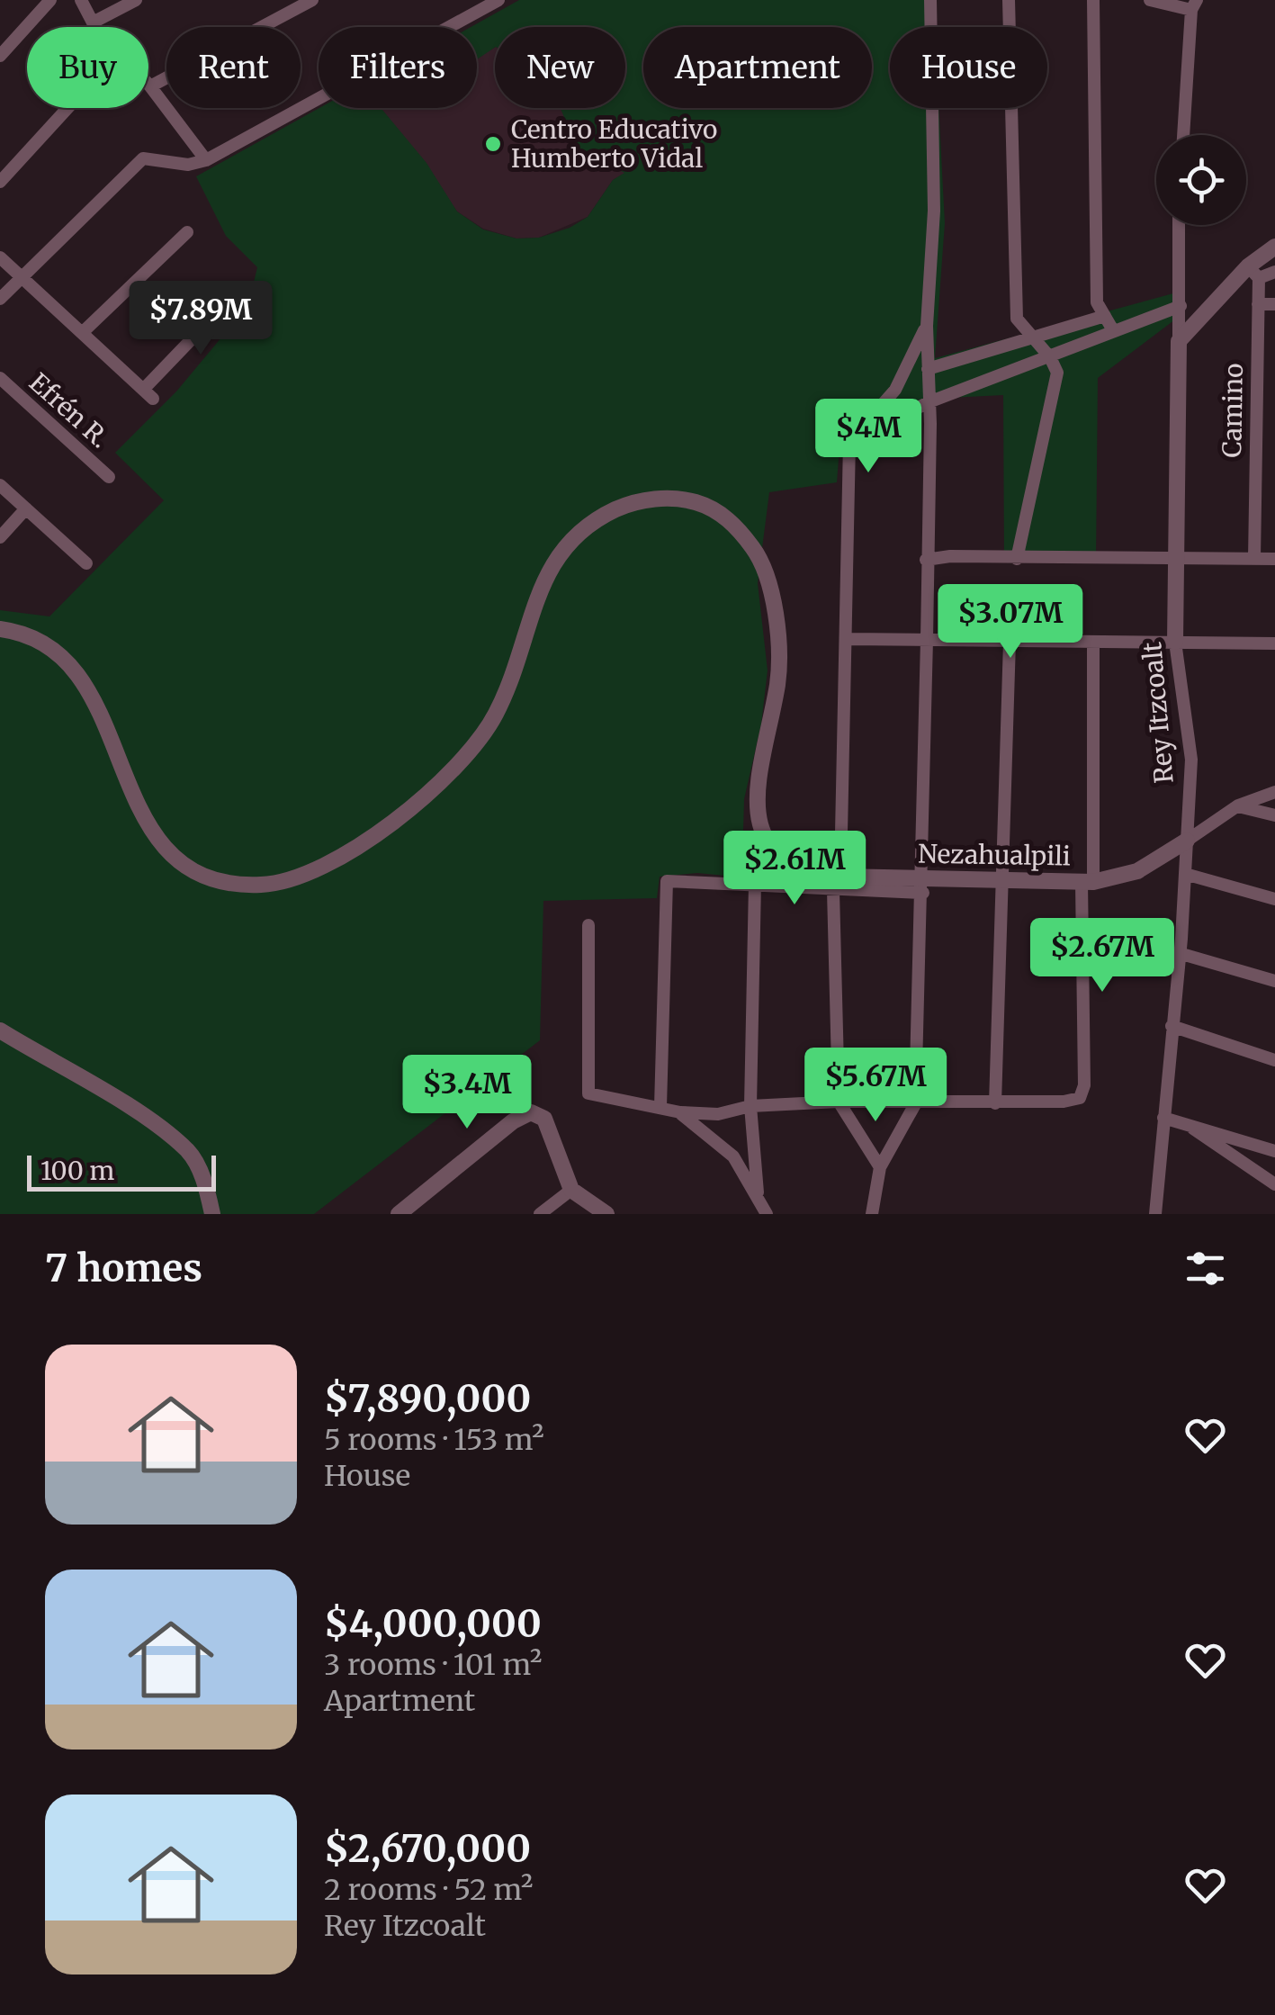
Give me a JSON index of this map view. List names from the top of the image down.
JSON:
{
  "streets": {
    "street": [
      "Efrén R.",
      "Camino",
      "Rey Itzcoalt",
      "Nezahualpili"
    ]
  },
  "crossings": [
    ["Rey Itzcoalt", "Nezahualpili"]
  ],
  "places": ["Centro Educativo Humberto Vidal"],
  "scale_bar": "100 m",
  "page": {
    "chip": [
      "Buy",
      "Rent",
      "Filters",
      "New",
      "Apartment",
      "House"
    ],
    "price": [
      "$7.89M",
      "$4M",
      "$3.07M",
      "$2.61M",
      "$2.67M",
      "$5.67M",
      "$3.4M"
    ],
    "scale": "100 m",
    "heading": "7 homes",
    "list": [
      {
        "name": "$7,890,000",
        "note": "5 rooms · 153 m² · House"
      },
      {
        "name": "$4,000,000",
        "note": "3 rooms · 101 m² · Apartment"
      },
      {
        "name": "$2,670,000",
        "note": "2 rooms · 52 m² · Rey Itzcoalt"
      }
    ]
  }
}
